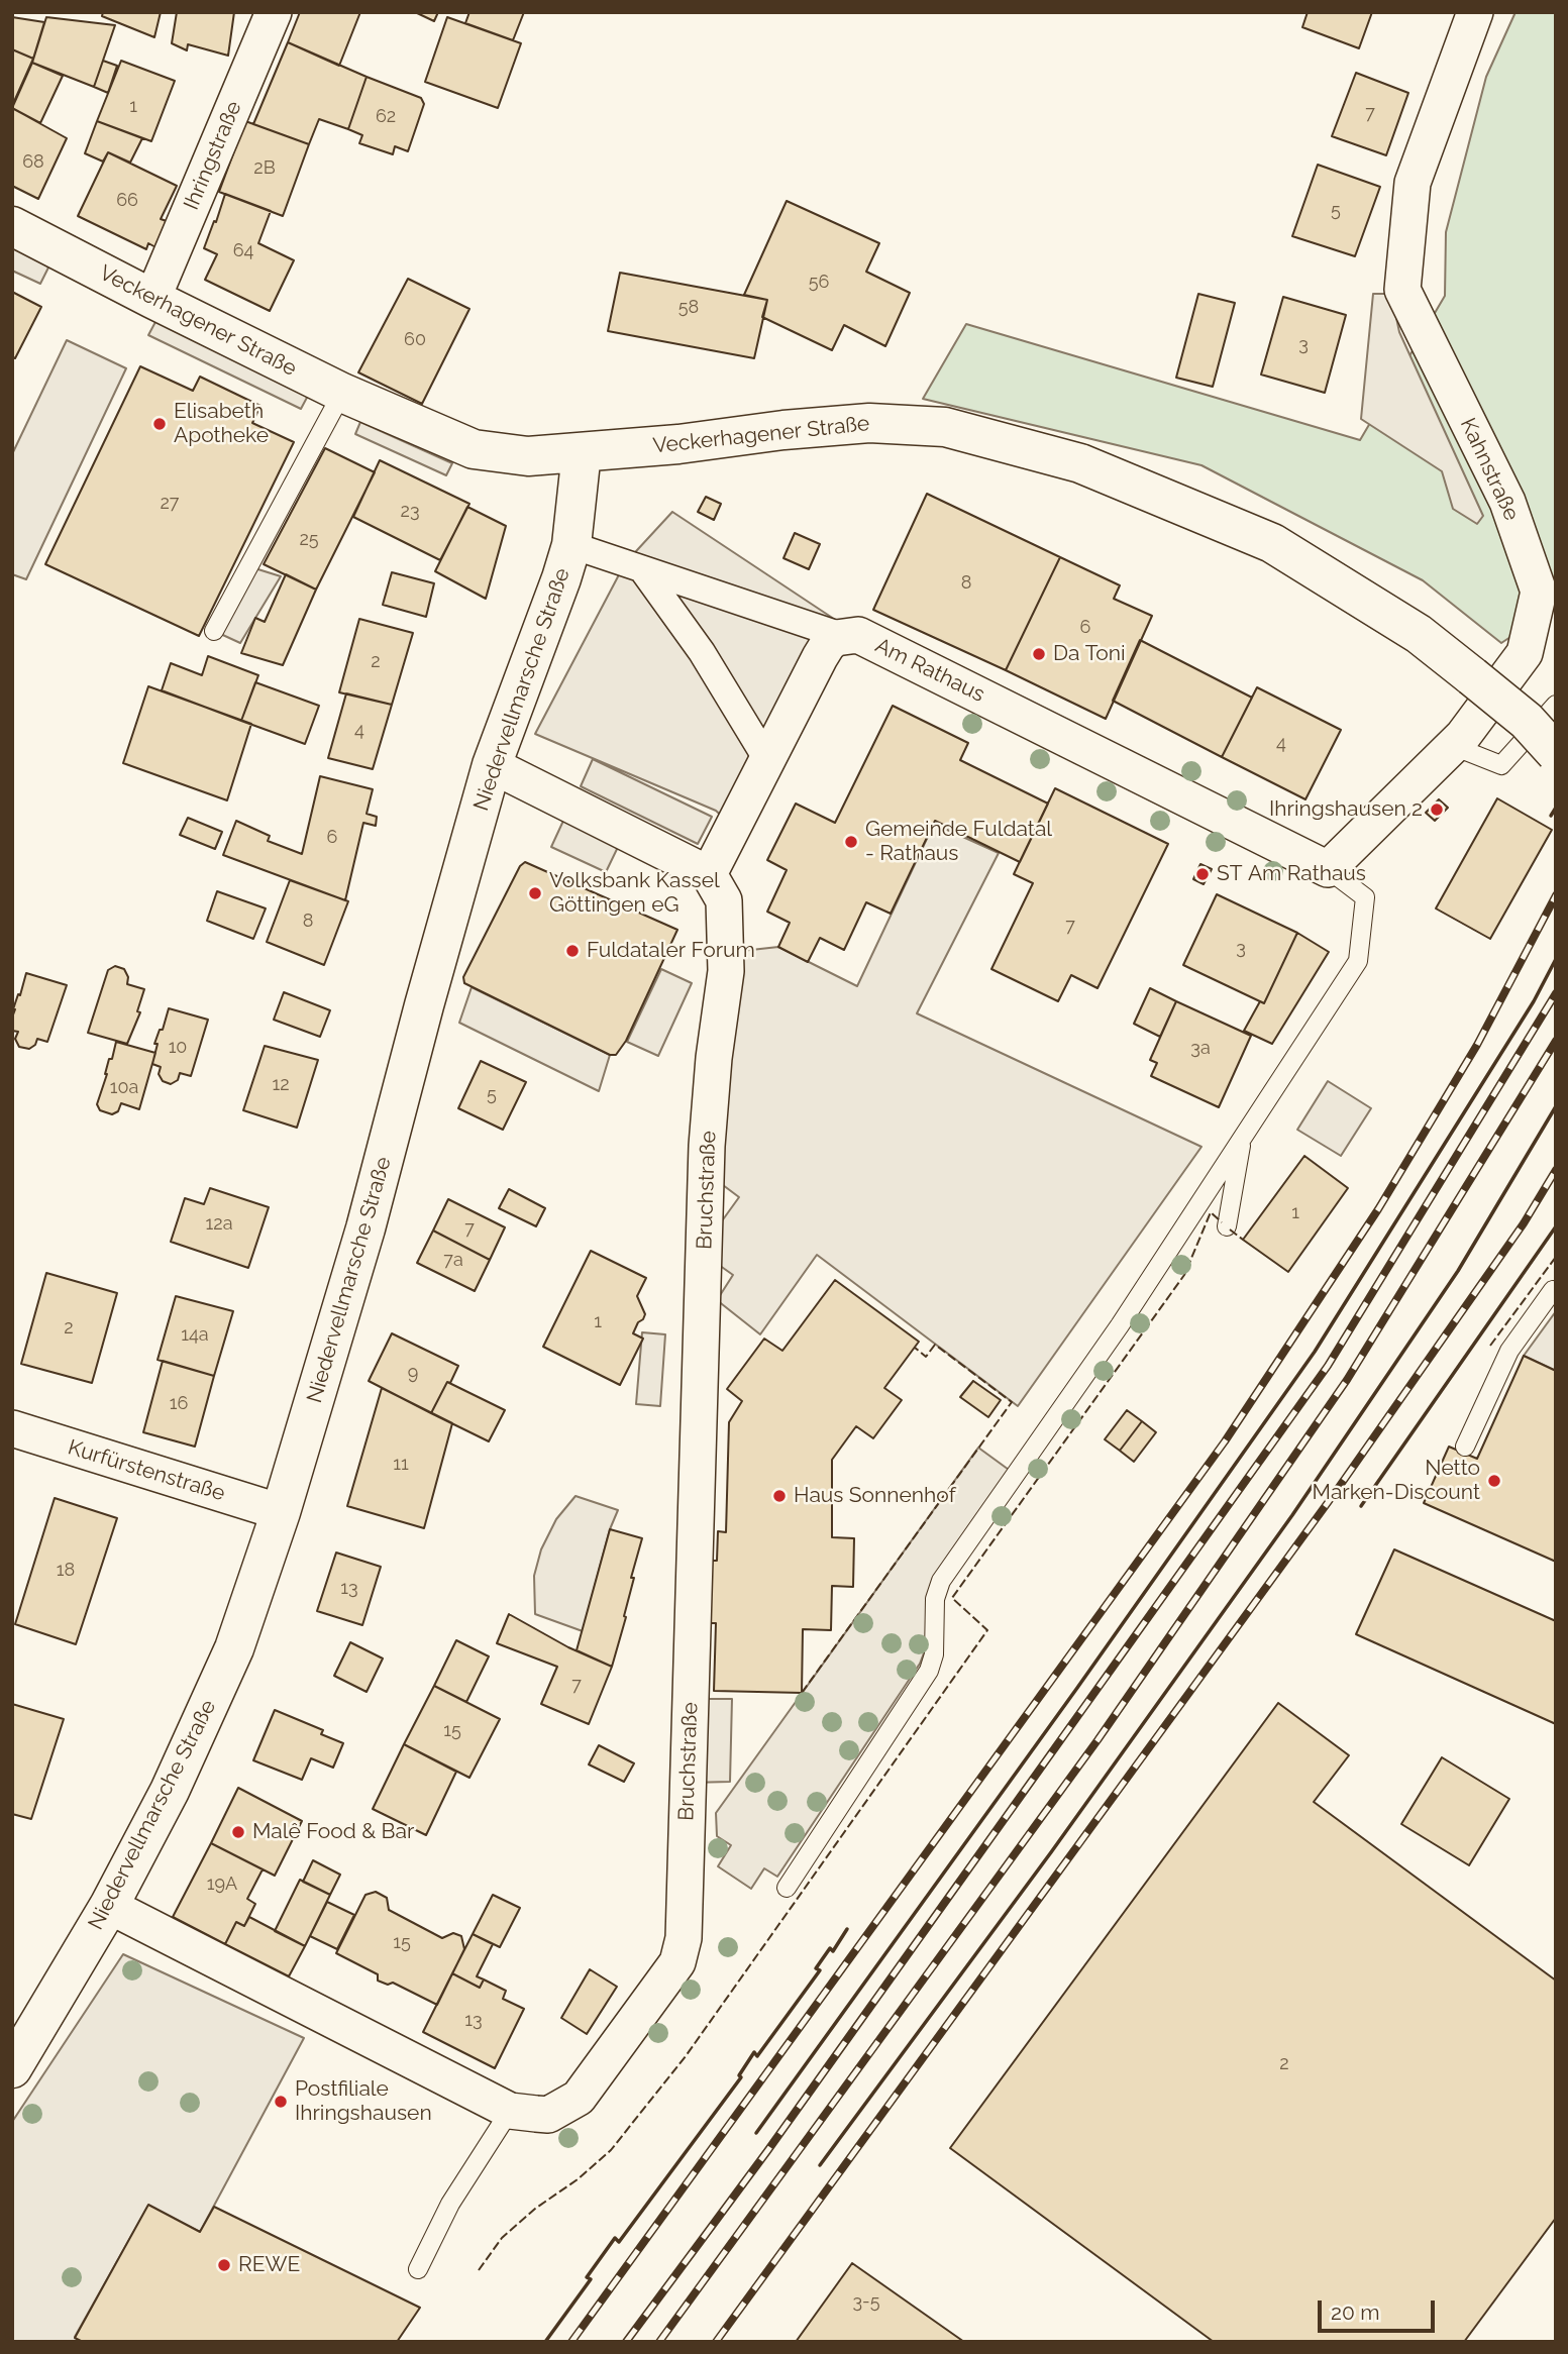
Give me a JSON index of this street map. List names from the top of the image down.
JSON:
{
  "streets": {
    "street": [
      "Ihringstraße",
      "Veckerhagener Straße",
      "Kahnstraße",
      "Am Rathaus",
      "Niedervellmarsche Straße",
      "Bruchstraße",
      "Kurfürstenstraße"
    ]
  },
  "crossings": [
    ["Ihringstraße", "Veckerhagener Straße"],
    ["Veckerhagener Straße", "Niedervellmarsche Straße"],
    ["Kahnstraße", "Am Rathaus"],
    ["Niedervellmarsche Straße", "Bruchstraße"],
    ["Niedervellmarsche Straße", "Kurfürstenstraße"]
  ],
  "places": [
    "Elisabeth Apotheke",
    "Da Toni",
    "Ihringshausen 2",
    "Gemeinde Fuldatal - Rathaus",
    "ST Am Rathaus",
    "Volksbank Kassel Göttingen eG",
    "Fuldataler Forum",
    "Netto Marken-Discount",
    "Haus Sonnenhof",
    "Malê Food & Bar",
    "Postfiliale Ihringshausen",
    "REWE"
  ],
  "house_numbers": [
    "1",
    "7",
    "62",
    "68",
    "2B",
    "66",
    "5",
    "64",
    "56",
    "58",
    "60",
    "3",
    "27",
    "23",
    "25",
    "8",
    "6",
    "2",
    "4",
    "4",
    "6",
    "8",
    "7",
    "3",
    "10",
    "3a",
    "12",
    "10a",
    "5",
    "1",
    "12a",
    "7",
    "7a",
    "1",
    "2",
    "14a",
    "9",
    "16",
    "11",
    "18",
    "13",
    "7",
    "15",
    "19A",
    "15",
    "13",
    "2",
    "3-5"
  ],
  "scale_bar": "20 m"
}
